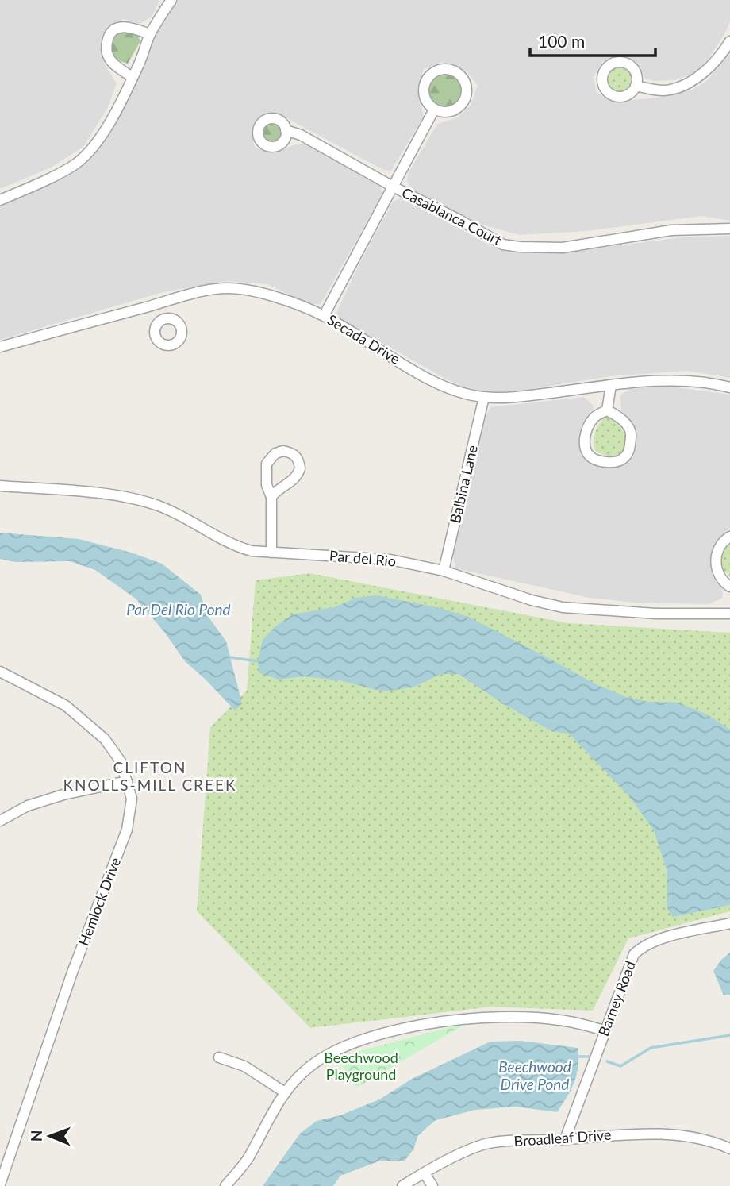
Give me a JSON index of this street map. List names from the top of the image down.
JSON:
{
  "streets": {
    "street": [
      "Casablanca Court",
      "Secada Drive",
      "Balbina Lane",
      "Par del Rio",
      "Hemlock Drive",
      "Barney Road",
      "Broadleaf Drive"
    ]
  },
  "crossings": [
    ["Secada Drive", "Balbina Lane"],
    ["Balbina Lane", "Par del Rio"],
    ["Barney Road", "Broadleaf Drive"]
  ],
  "districts": ["CLIFTON KNOLLS-MILL CREEK"],
  "water": ["Par Del Rio Pond", "Beechwood Drive Pond"],
  "parks": ["Beechwood Playground"],
  "scale_bar": "100 m",
  "north": "left"
}
